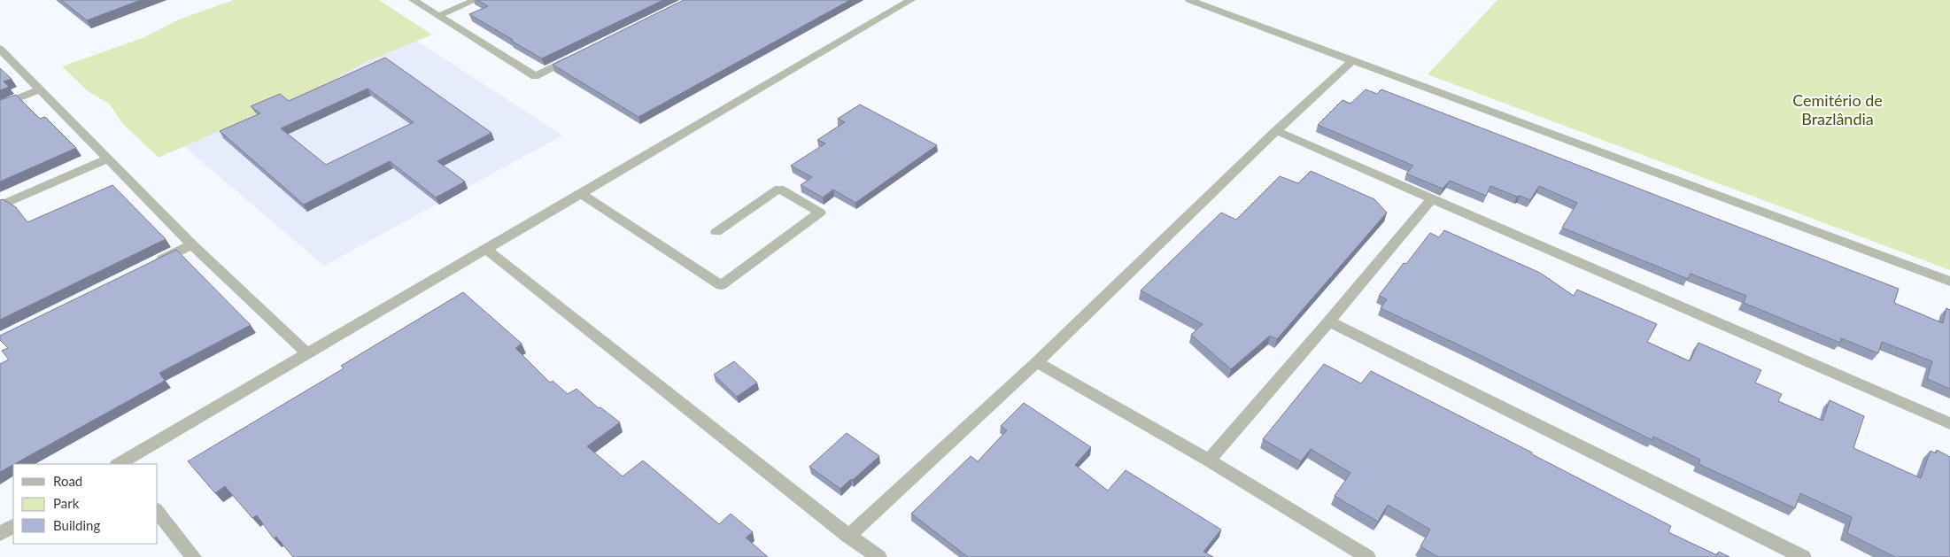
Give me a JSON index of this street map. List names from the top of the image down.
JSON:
{
  "parks": ["Cemitério de Brazlândia"],
  "legend": ["Road", "Park", "Building"]
}
